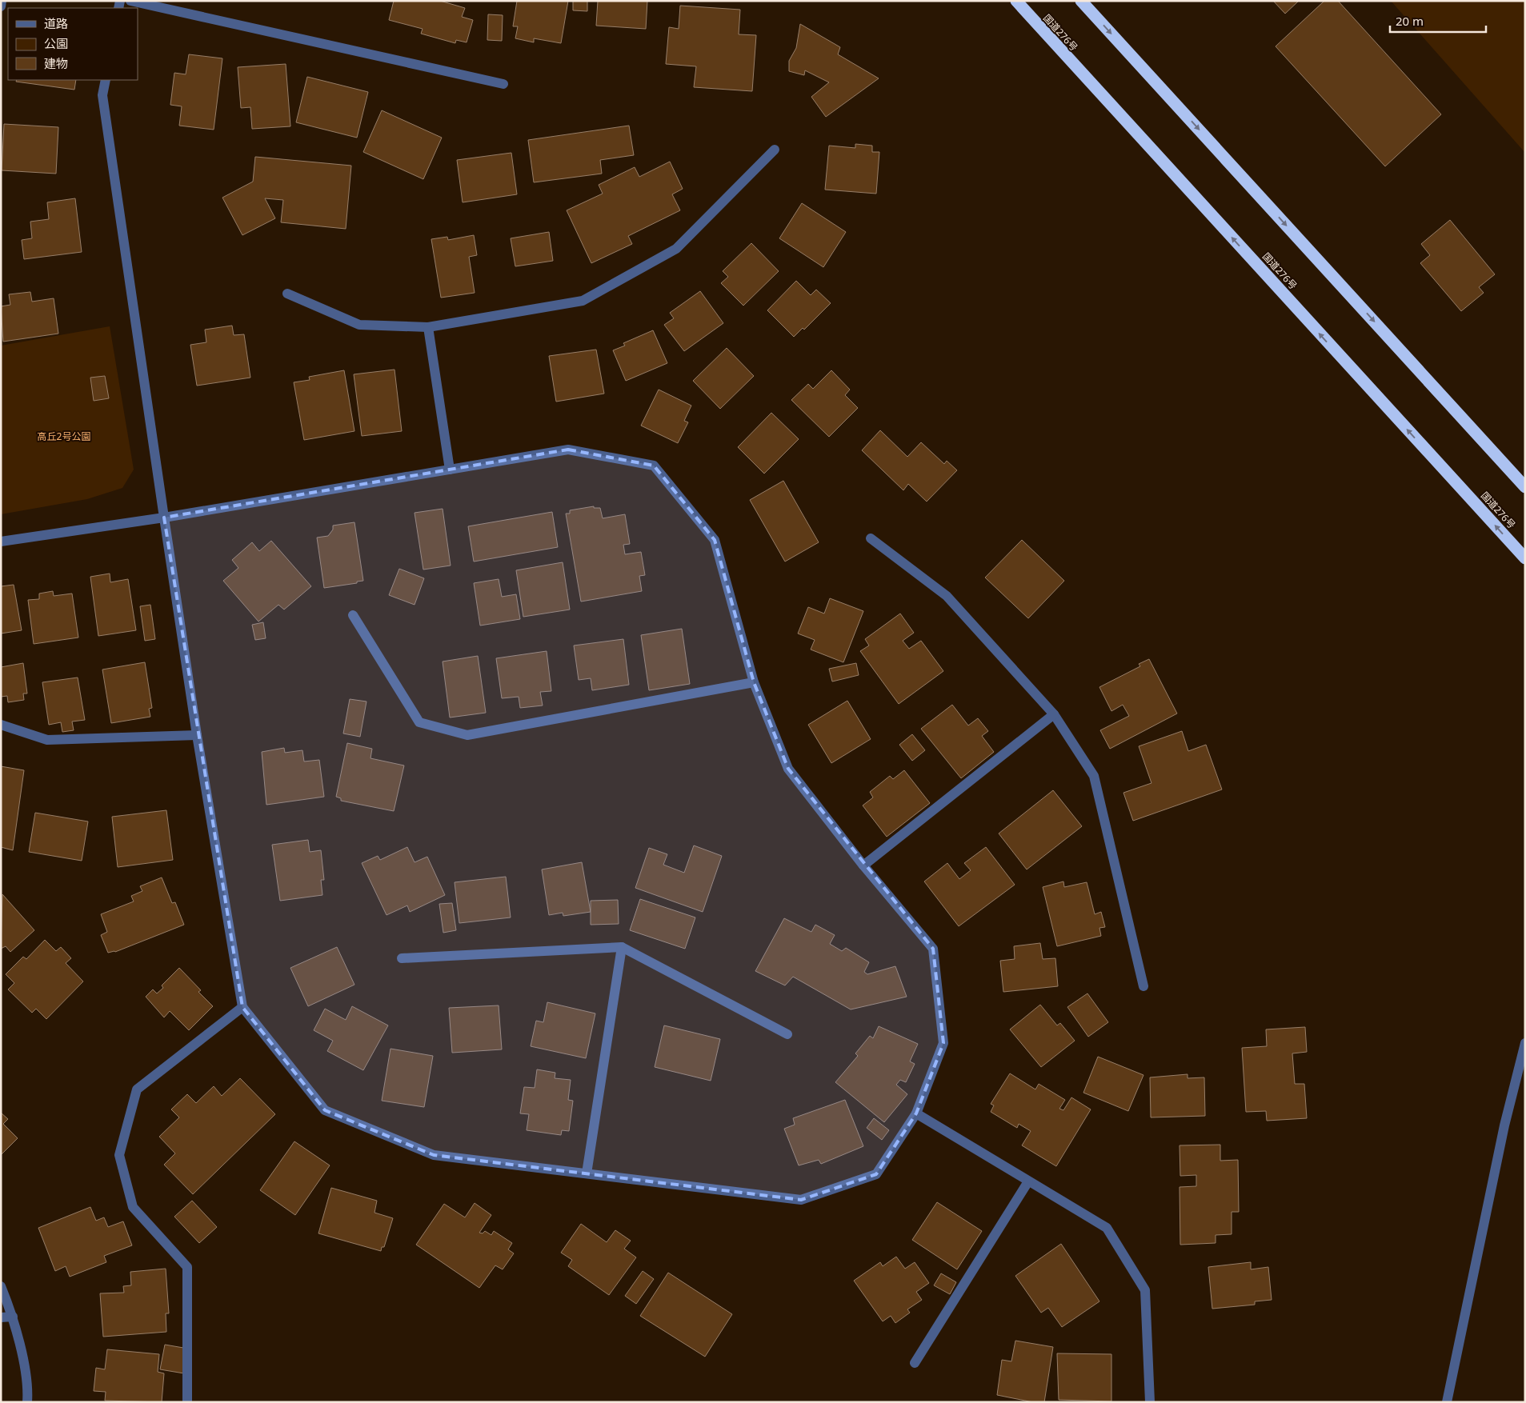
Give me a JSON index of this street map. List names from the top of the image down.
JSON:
{
  "streets": {
    "highway": ["国道276号"]
  },
  "parks": ["高丘2号公園"],
  "legend": ["道路", "公園", "建物"],
  "scale_bar": "20 m"
}
